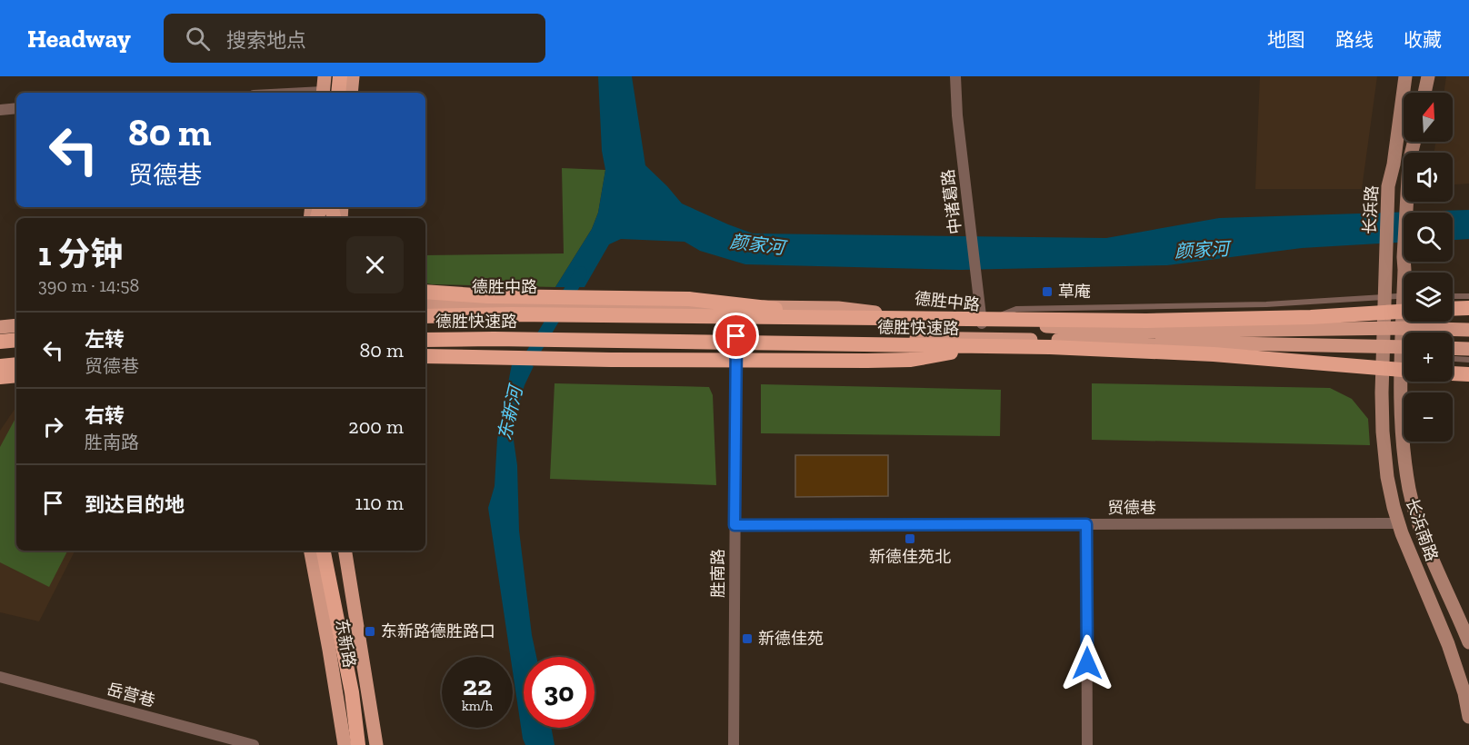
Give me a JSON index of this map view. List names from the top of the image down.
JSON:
{
  "streets": {
    "highway": ["德胜快速路"],
    "main road": [
      "长浜路",
      "德胜中路",
      "长浜南路",
      "东新路"
    ],
    "street": [
      "中诸葛路",
      "贸德巷",
      "胜南路",
      "岳营巷"
    ]
  },
  "crossings": [
    ["中诸葛路", "德胜中路"],
    ["长浜路", "德胜中路"],
    ["长浜路", "长浜南路"],
    ["德胜中路", "长浜南路"],
    ["德胜中路", "胜南路"],
    ["贸德巷", "长浜南路"],
    ["贸德巷", "胜南路"]
  ],
  "water": ["颜家河", "东新河"],
  "places": {
    "transit": [
      "草庵",
      "新德佳苑北",
      "东新路德胜路口",
      "新德佳苑"
    ]
  },
  "north": "top",
  "page": {
    "header": "Headway",
    "search": "搜索地点",
    "nav": ["地图", "路线", "收藏"],
    "map_buttons": ["+", "−"],
    "turn": ["80 m", "贸德巷"],
    "heading": ["1 分钟", "390 m · 14:58"],
    "list": [
      {
        "name": "左转",
        "note": "贸德巷",
        "value": "80 m"
      },
      {
        "name": "右转",
        "note": "胜南路",
        "value": "200 m"
      },
      {
        "name": "到达目的地",
        "value": "110 m"
      }
    ],
    "speed": "22 km/h",
    "limit": "30"
  }
}
